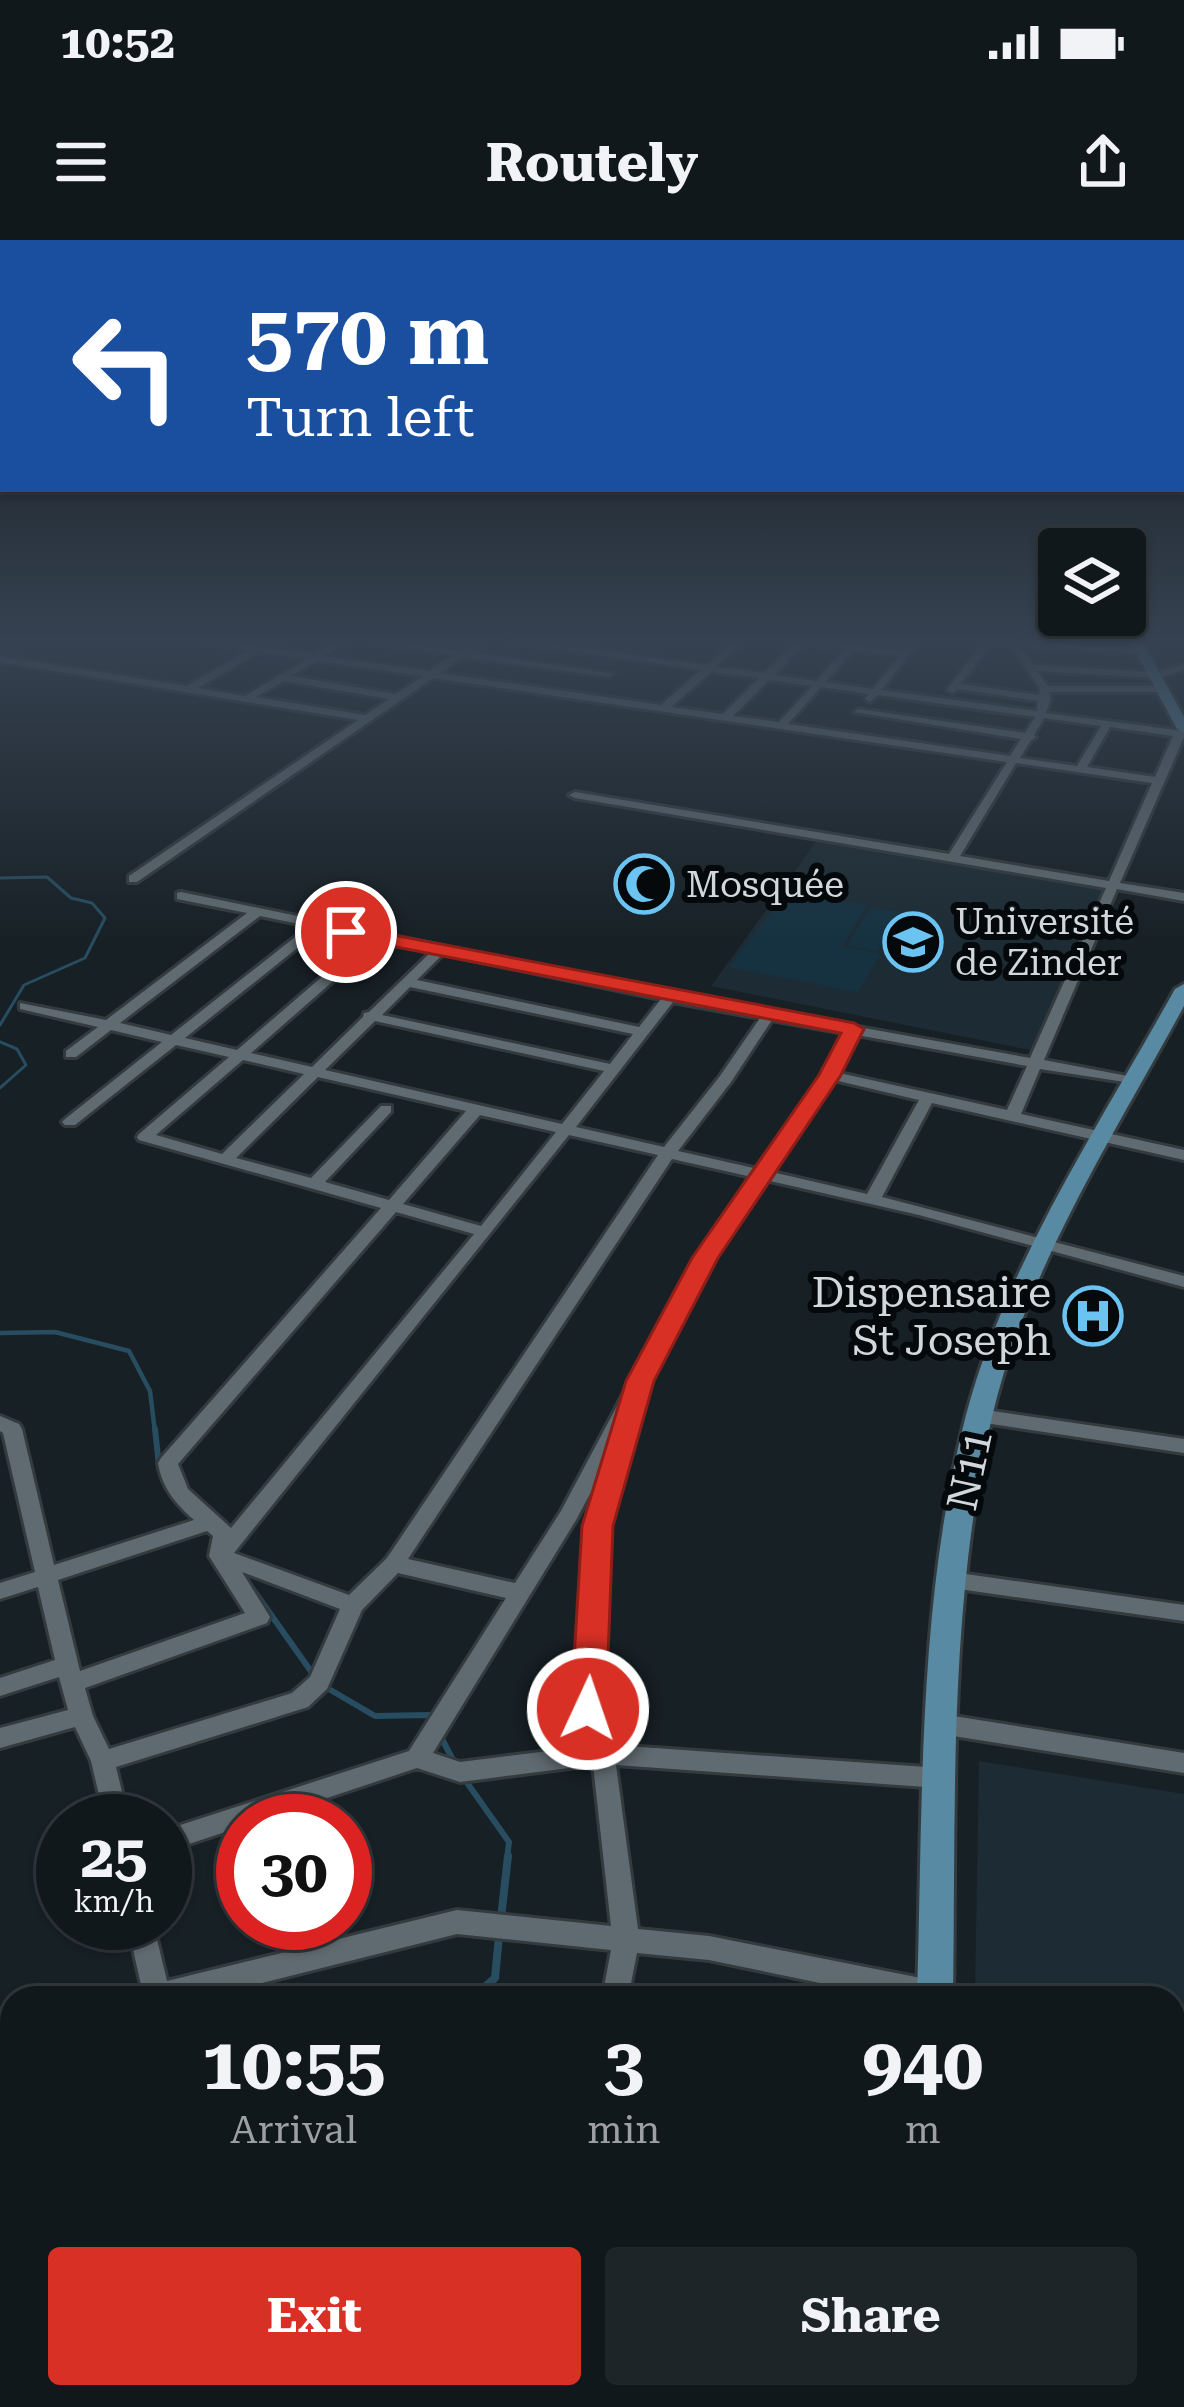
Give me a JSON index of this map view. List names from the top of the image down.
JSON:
{
  "streets": {
    "main road": ["N11"]
  },
  "places": {
    "mosque": ["Mosquée"],
    "school or university": ["Université de Zinder"],
    "hospital": ["Dispensaire St Joseph"]
  },
  "page": {
    "status": "10:52",
    "header": "Routely",
    "turn": ["570 m", "Turn left"],
    "speed": "25 km/h",
    "limit": "30",
    "eta": [
      "10:55",
      "Arrival",
      "3",
      "min",
      "940",
      "m"
    ],
    "buttons": ["Exit", "Share"]
  }
}
